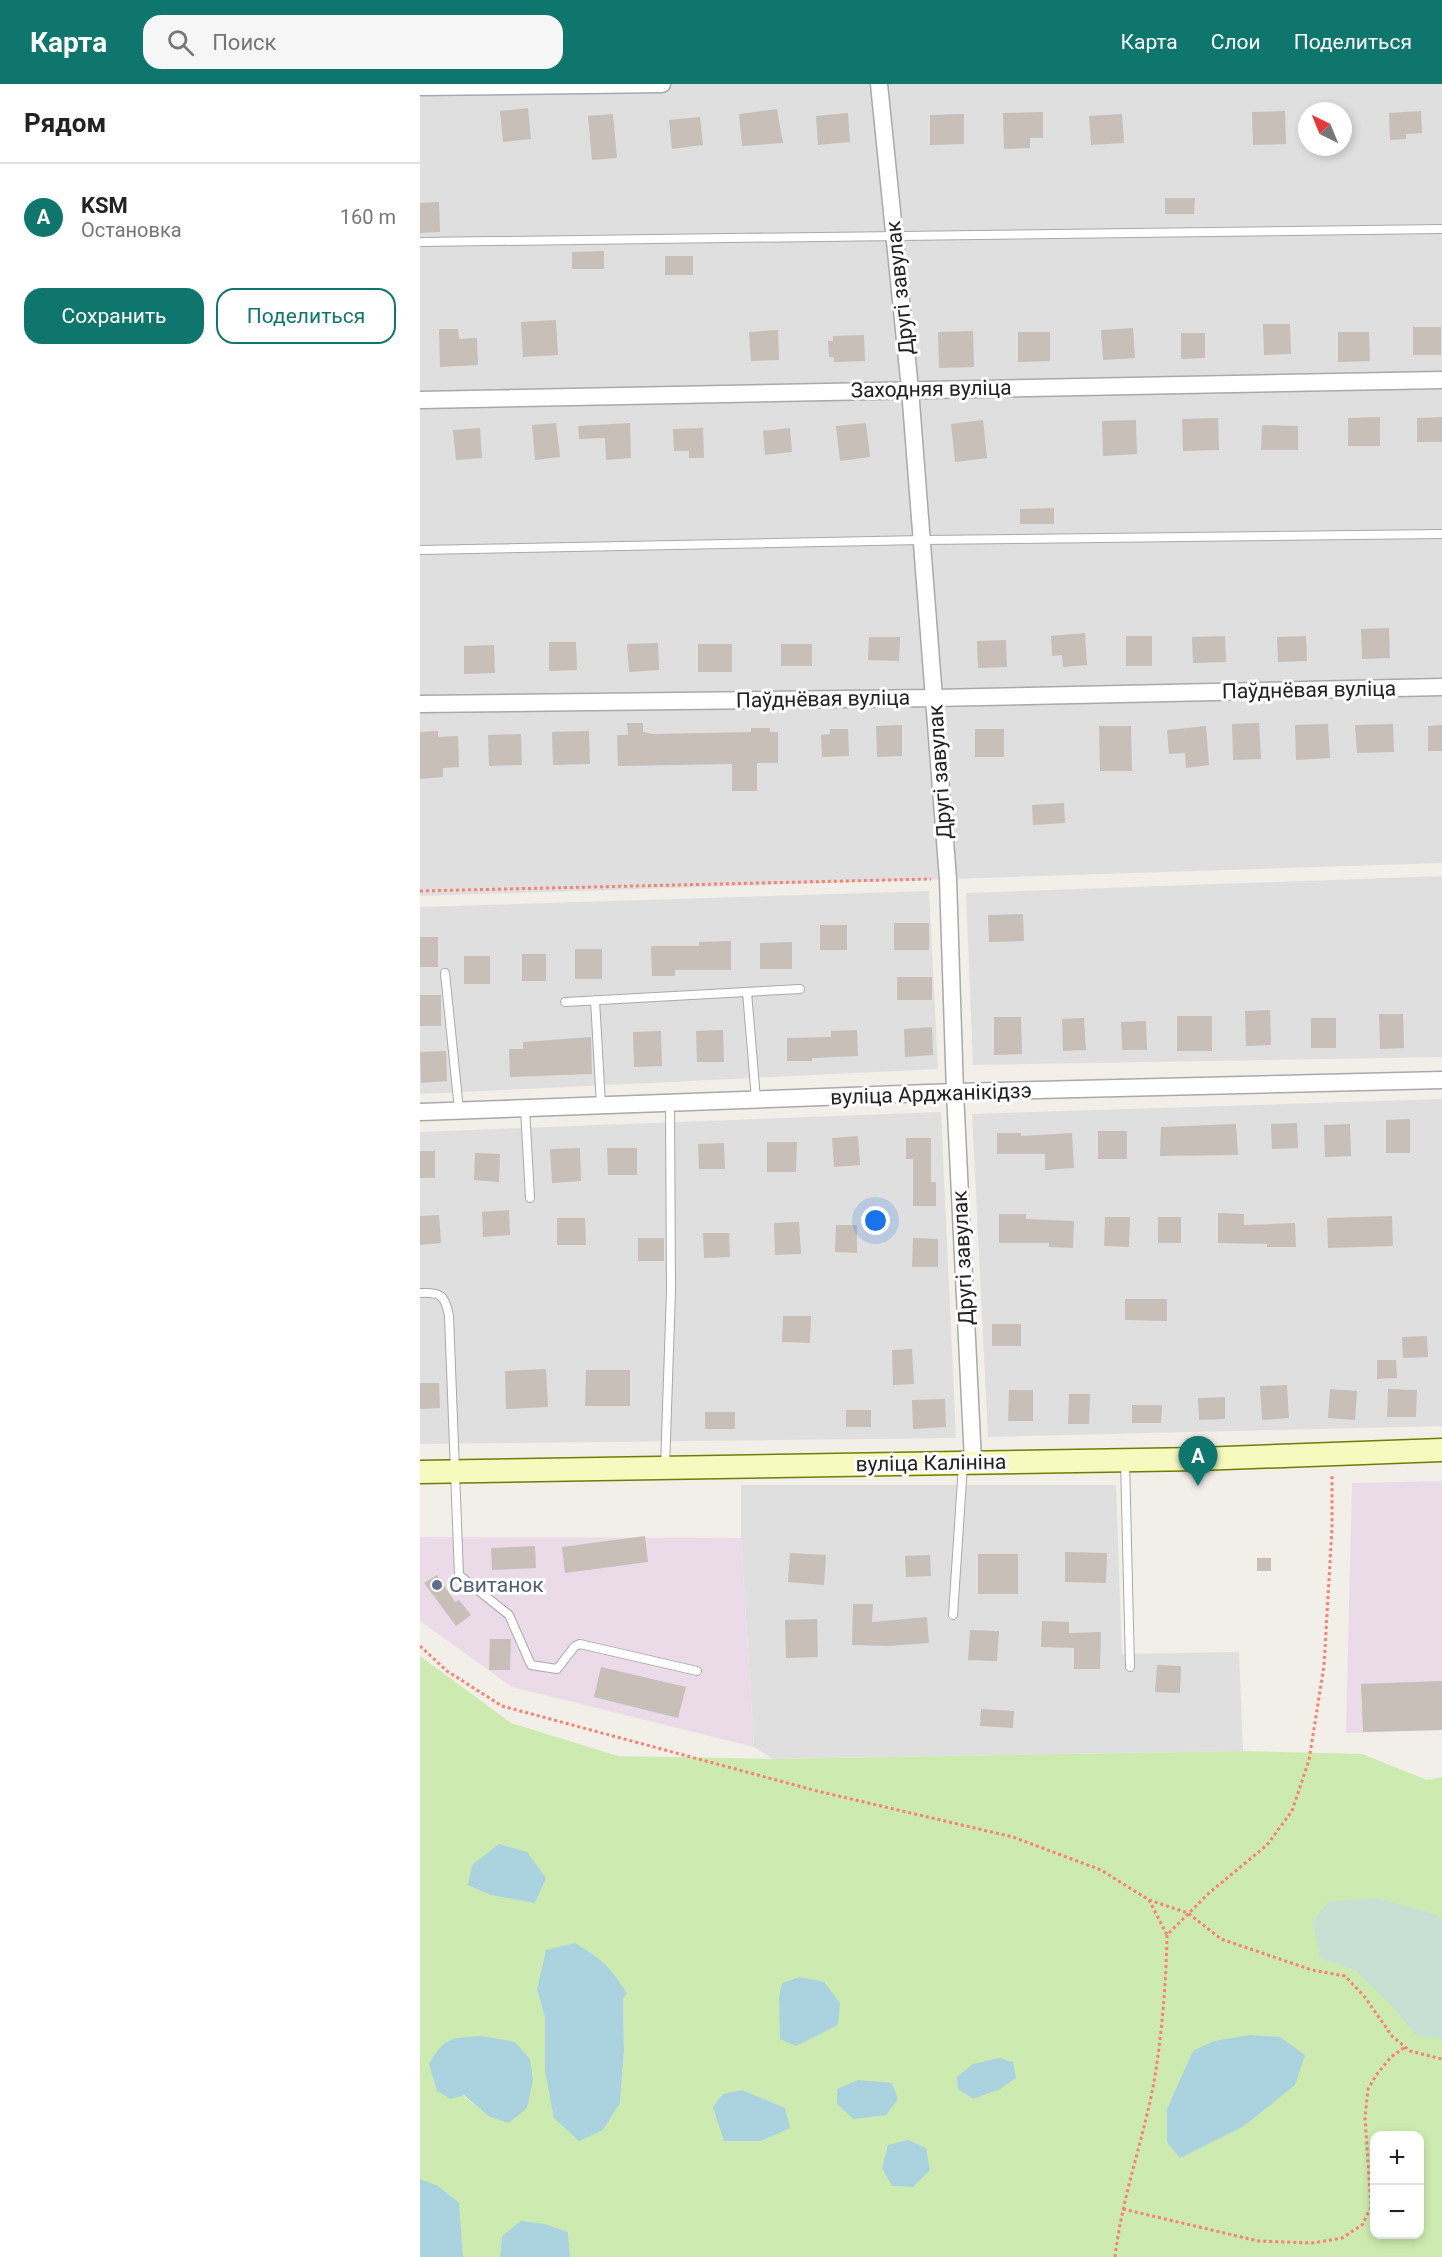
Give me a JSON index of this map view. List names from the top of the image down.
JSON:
{
  "streets": {
    "street": [
      "Другі завулак",
      "Заходняя вуліца",
      "Паўднёвая вуліца",
      "вуліца Арджанікідзэ",
      "вуліца Калініна"
    ]
  },
  "crossings": [
    ["Другі завулак", "Заходняя вуліца"],
    ["Другі завулак", "Паўднёвая вуліца"],
    ["Другі завулак", "вуліца Арджанікідзэ"],
    ["Другі завулак", "вуліца Калініна"]
  ],
  "places": ["Свитанок"],
  "north": "top left",
  "page": {
    "header": "Карта",
    "search": "Поиск",
    "nav": ["Карта", "Слои", "Поделиться"],
    "heading": "Рядом",
    "list": [
      {
        "mark": "A",
        "name": "KSM",
        "note": "Остановка",
        "value": "160 m"
      }
    ],
    "buttons": ["Сохранить", "Поделиться"],
    "pins": "A",
    "map_buttons": ["+", "−"]
  }
}
